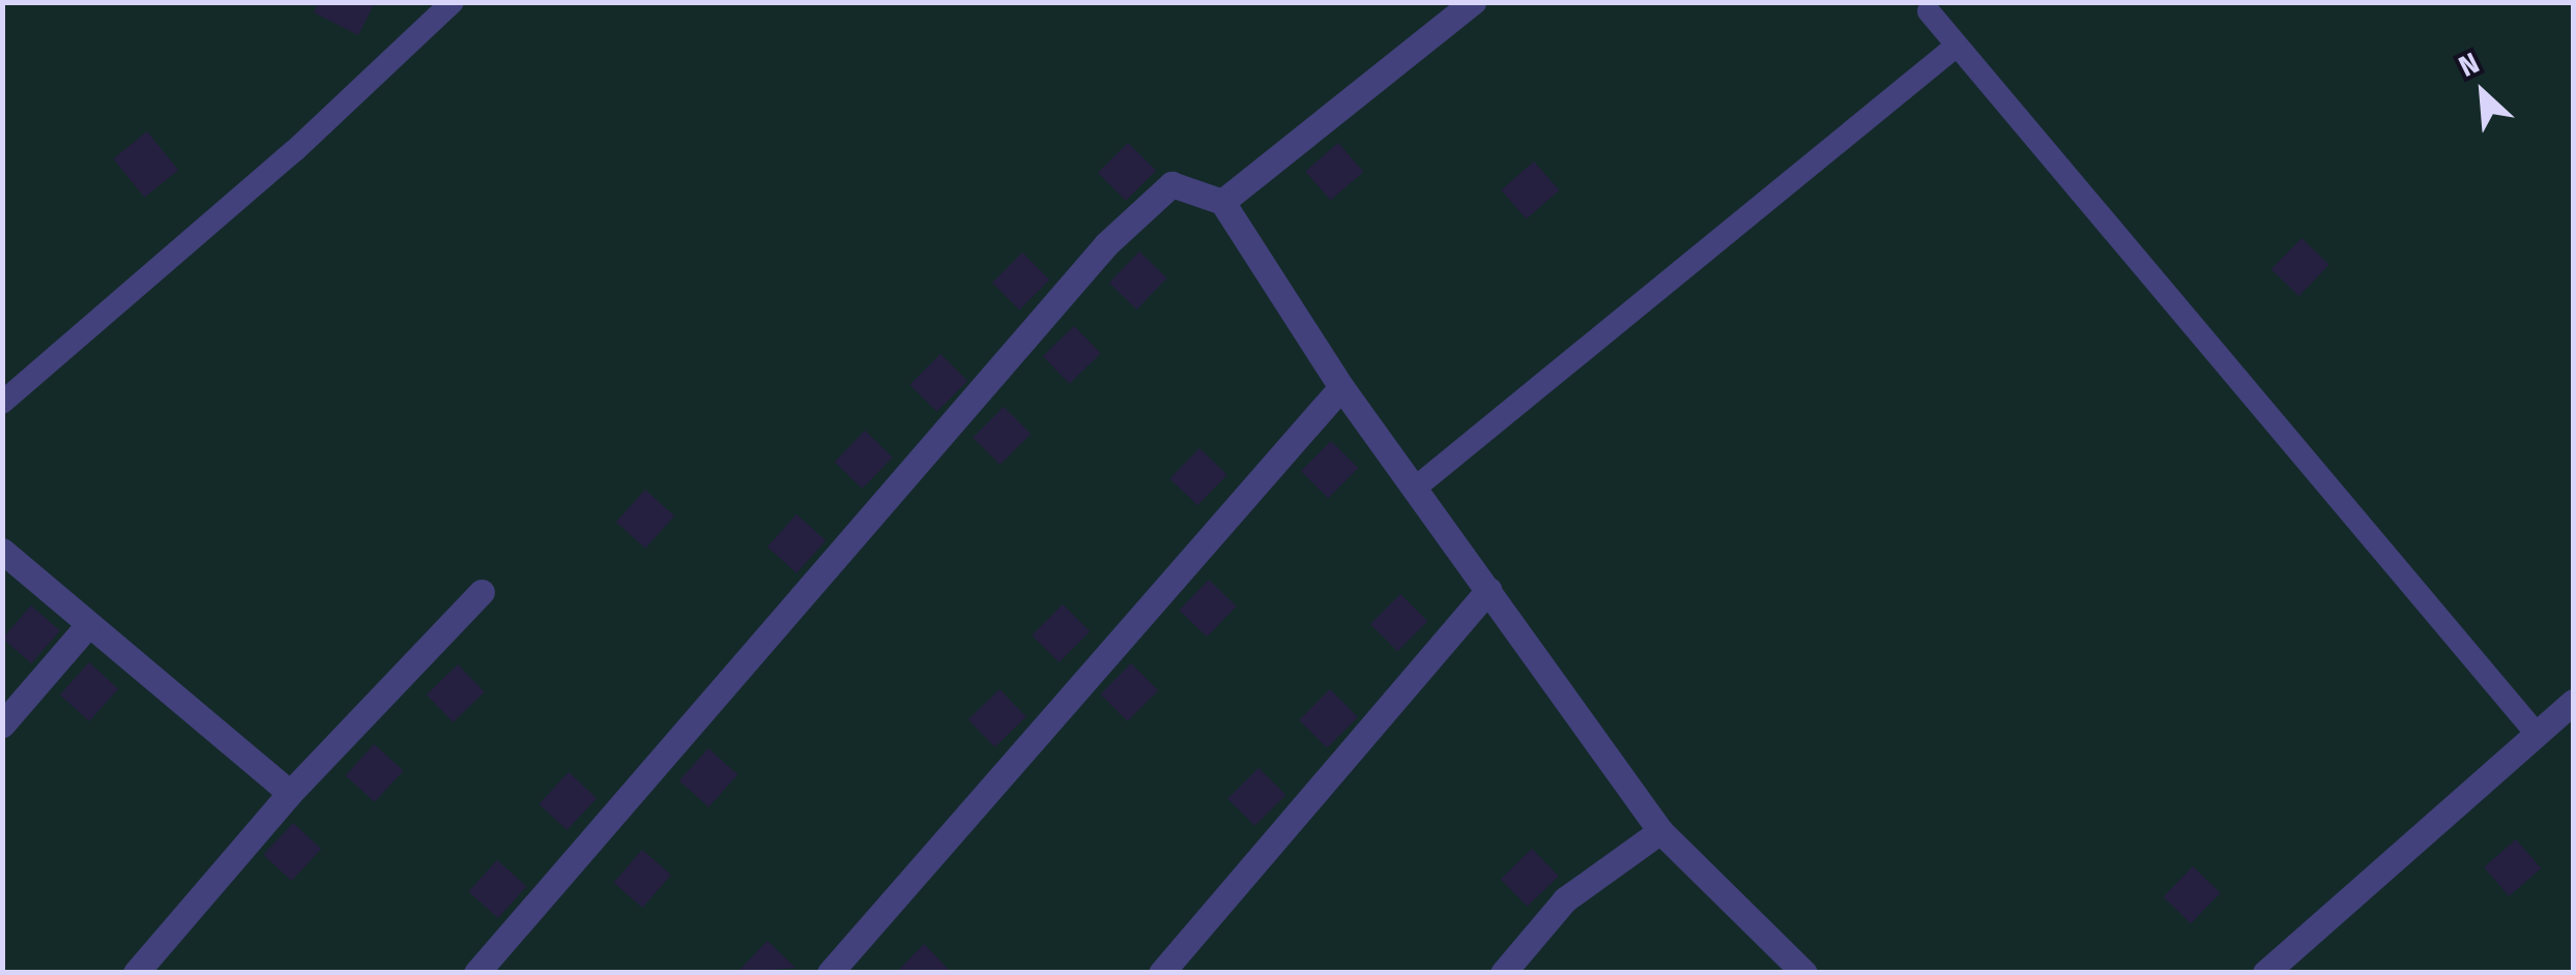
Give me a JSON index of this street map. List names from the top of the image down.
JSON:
{
  "north": "top left"
}
